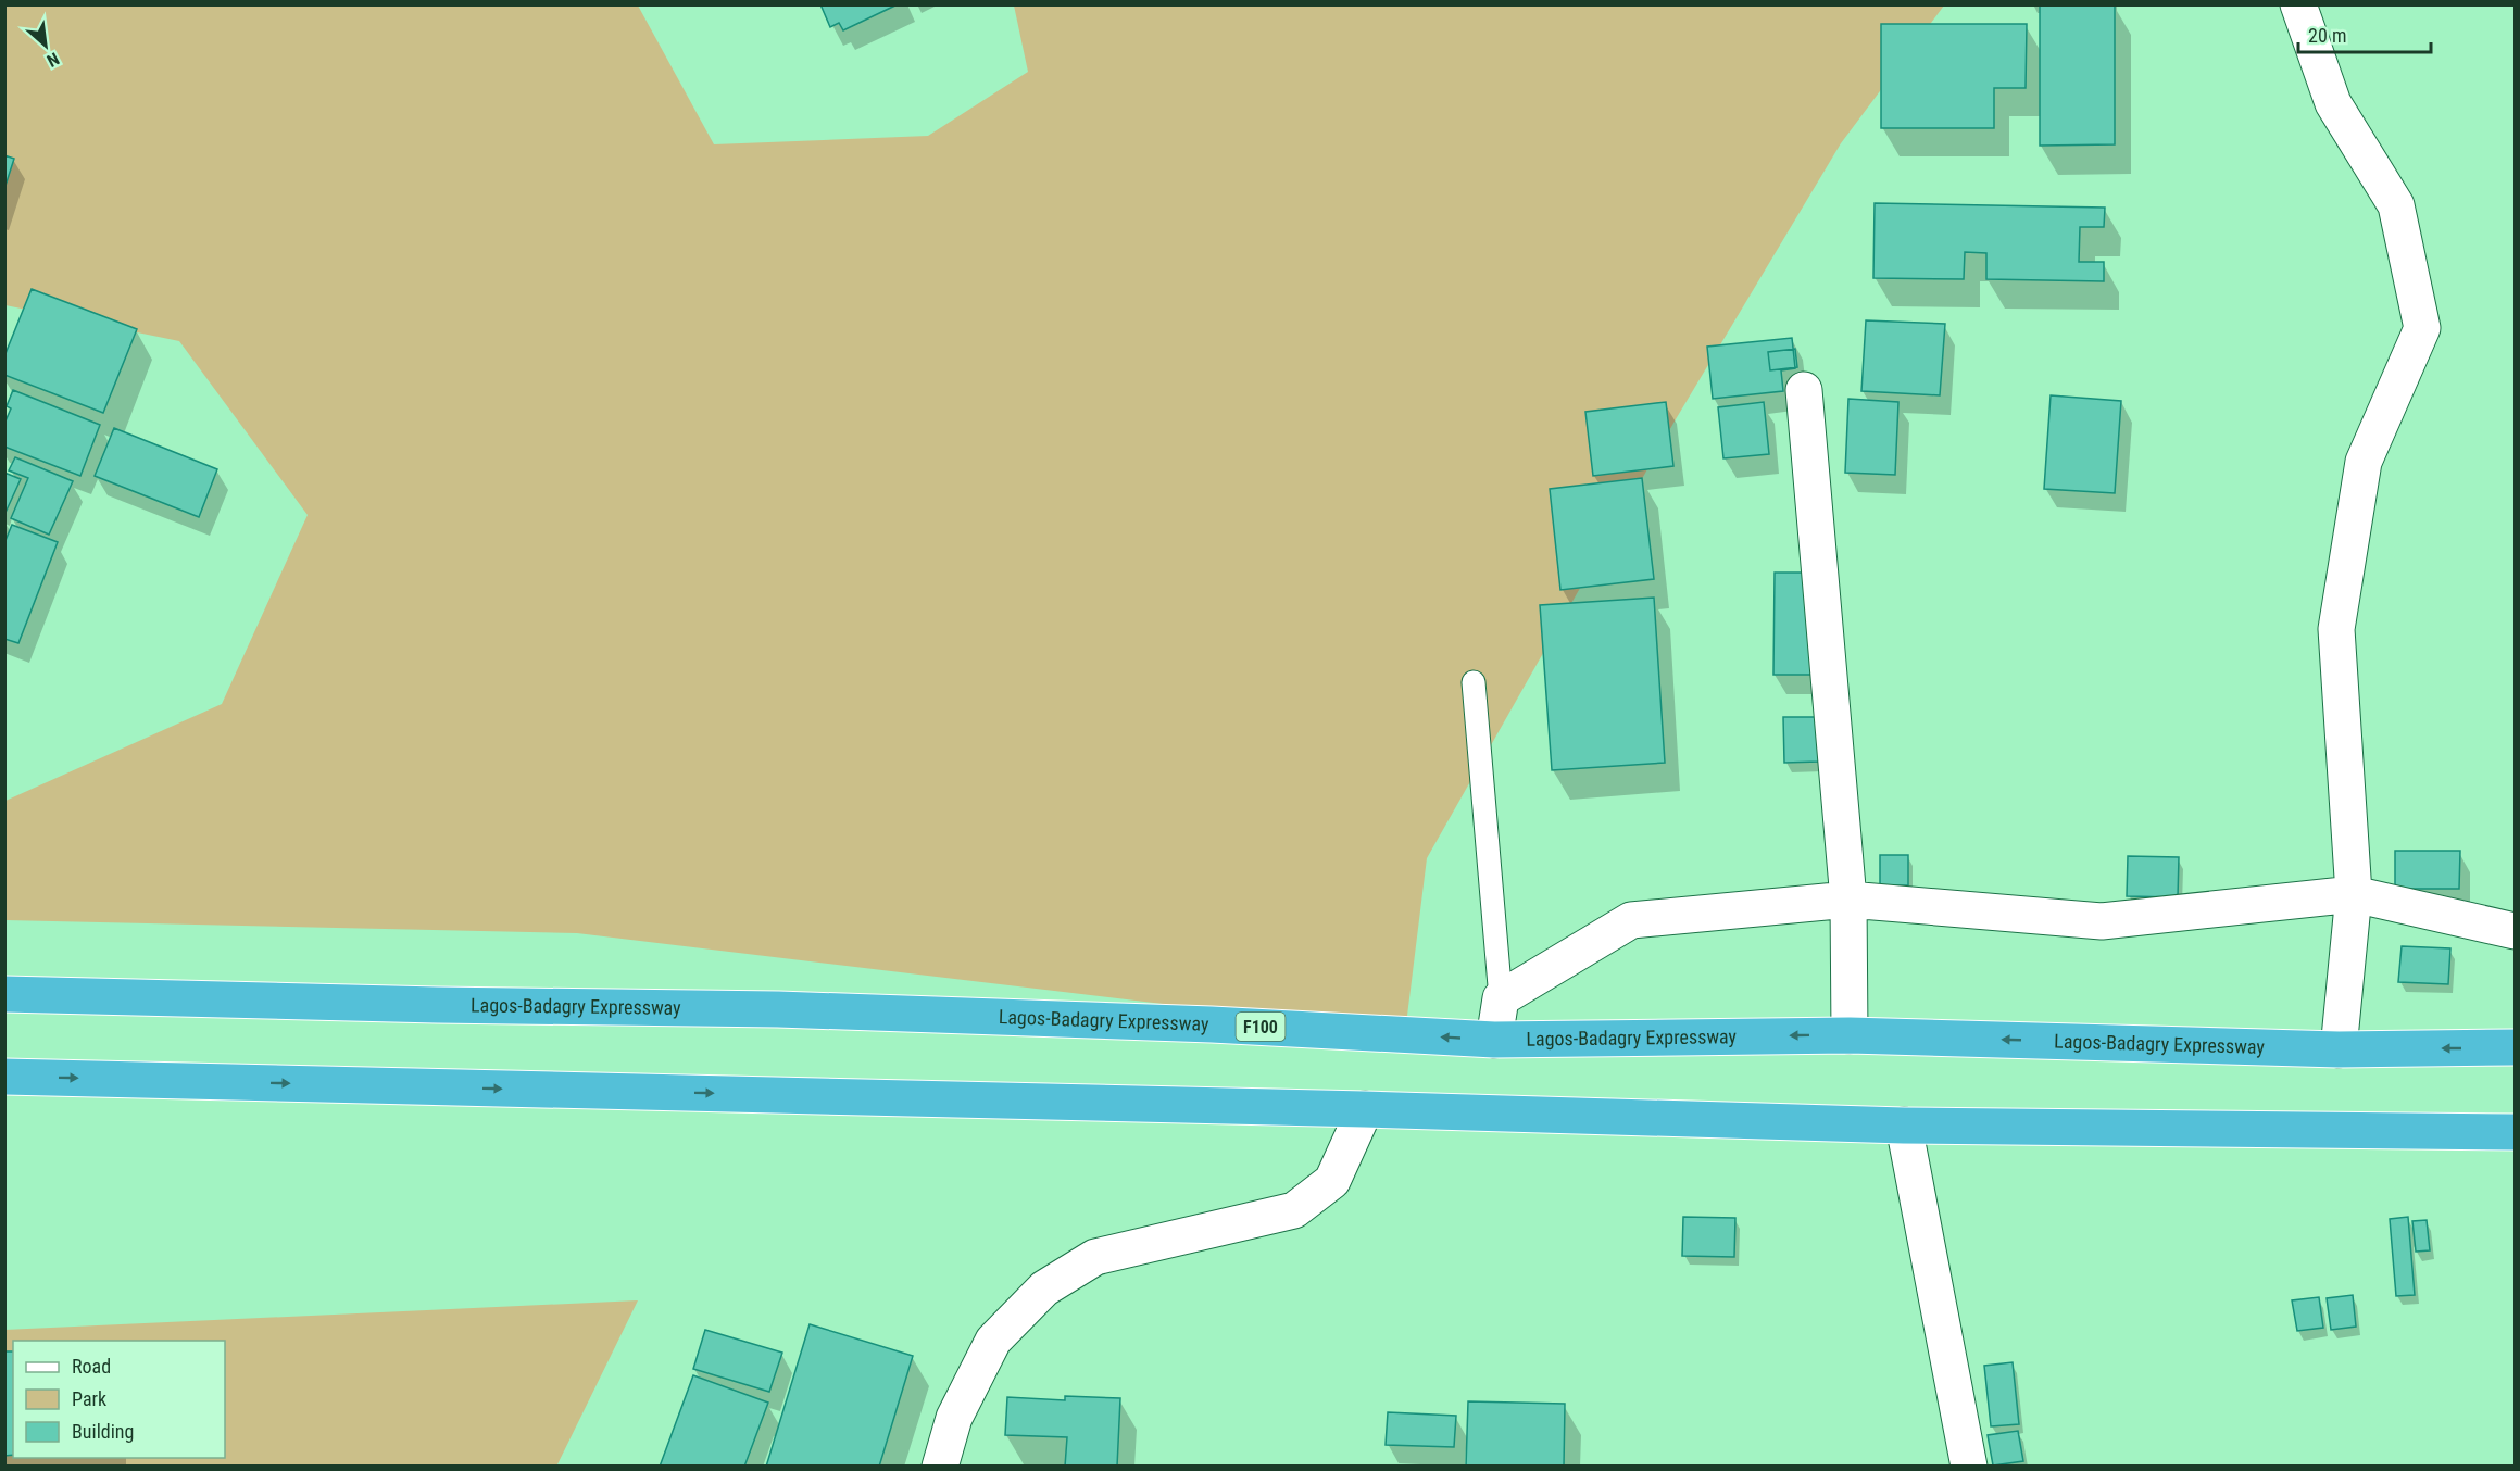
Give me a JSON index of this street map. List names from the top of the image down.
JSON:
{
  "streets": {
    "highway": ["Lagos-Badagry Expressway", "F100"]
  },
  "legend": ["Road", "Park", "Building"],
  "scale_bar": "20 m",
  "north": "bottom right"
}
